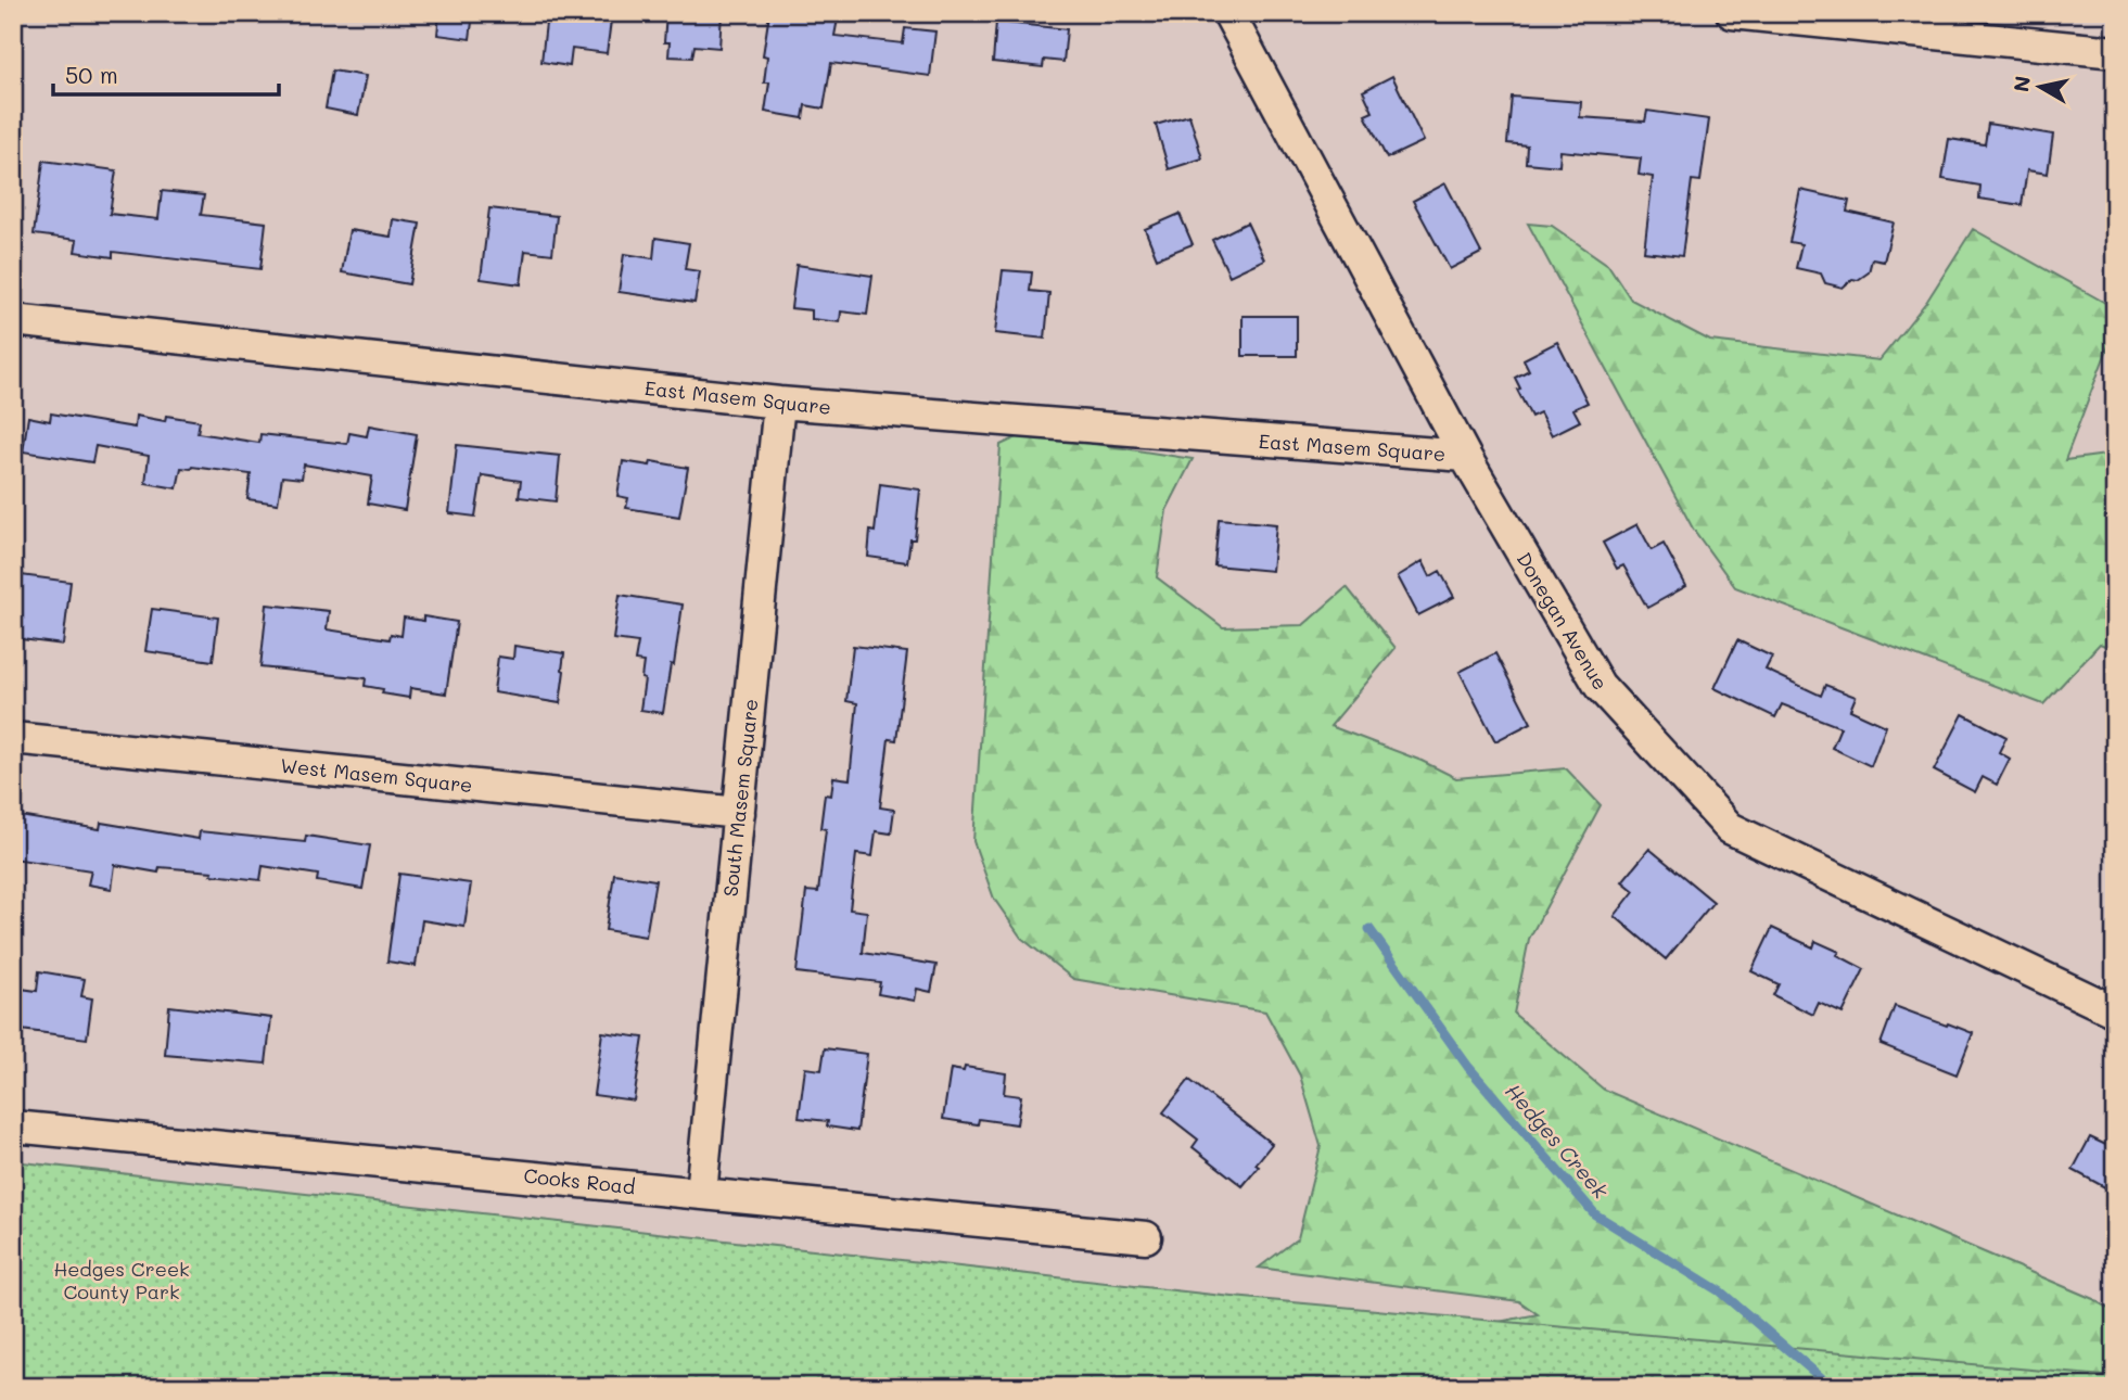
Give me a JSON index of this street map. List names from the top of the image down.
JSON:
{
  "streets": {
    "street": [
      "East Masem Square",
      "Donegan Avenue",
      "West Masem Square",
      "South Masem Square",
      "Cooks Road"
    ]
  },
  "crossings": [
    ["East Masem Square", "Donegan Avenue"],
    ["East Masem Square", "South Masem Square"],
    ["West Masem Square", "South Masem Square"],
    ["South Masem Square", "Cooks Road"]
  ],
  "water": ["Hedges Creek"],
  "parks": ["Hedges Creek County Park"],
  "scale_bar": "50 m",
  "north": "left"
}
